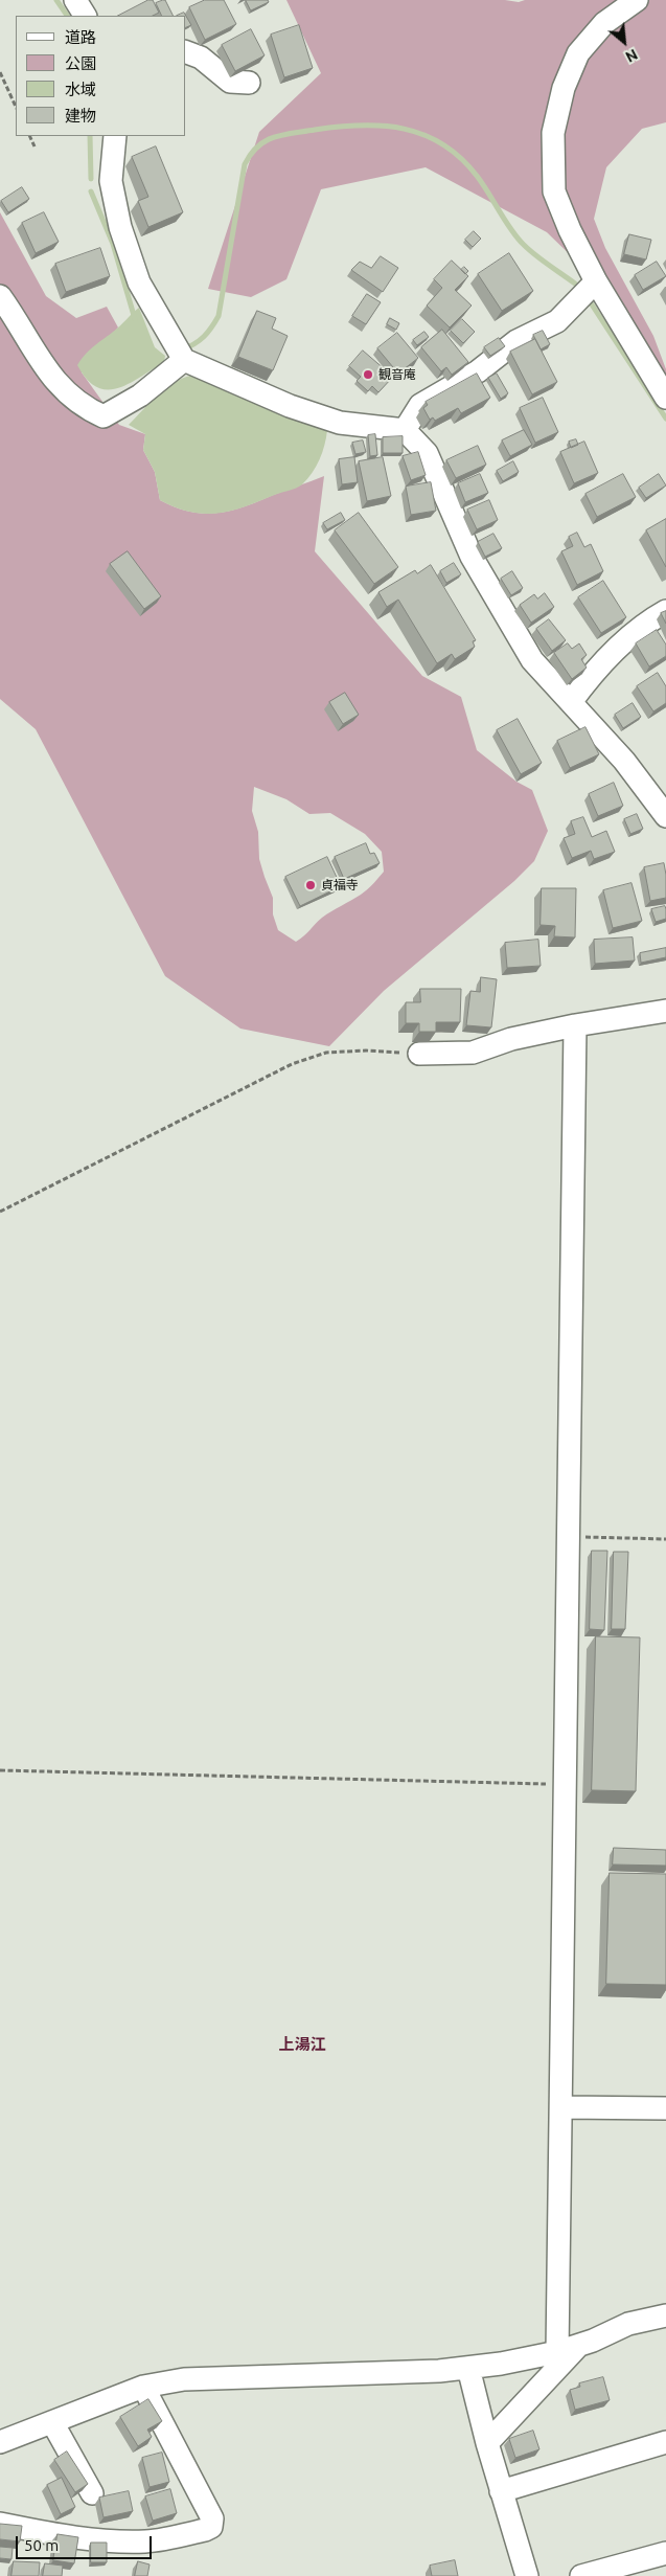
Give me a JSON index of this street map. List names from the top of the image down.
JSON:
{
  "districts": ["上湯江"],
  "places": ["観音庵", "貞福寺"],
  "legend": [
    "道路",
    "公園",
    "水域",
    "建物"
  ],
  "scale_bar": "50 m",
  "north": "bottom right"
}
